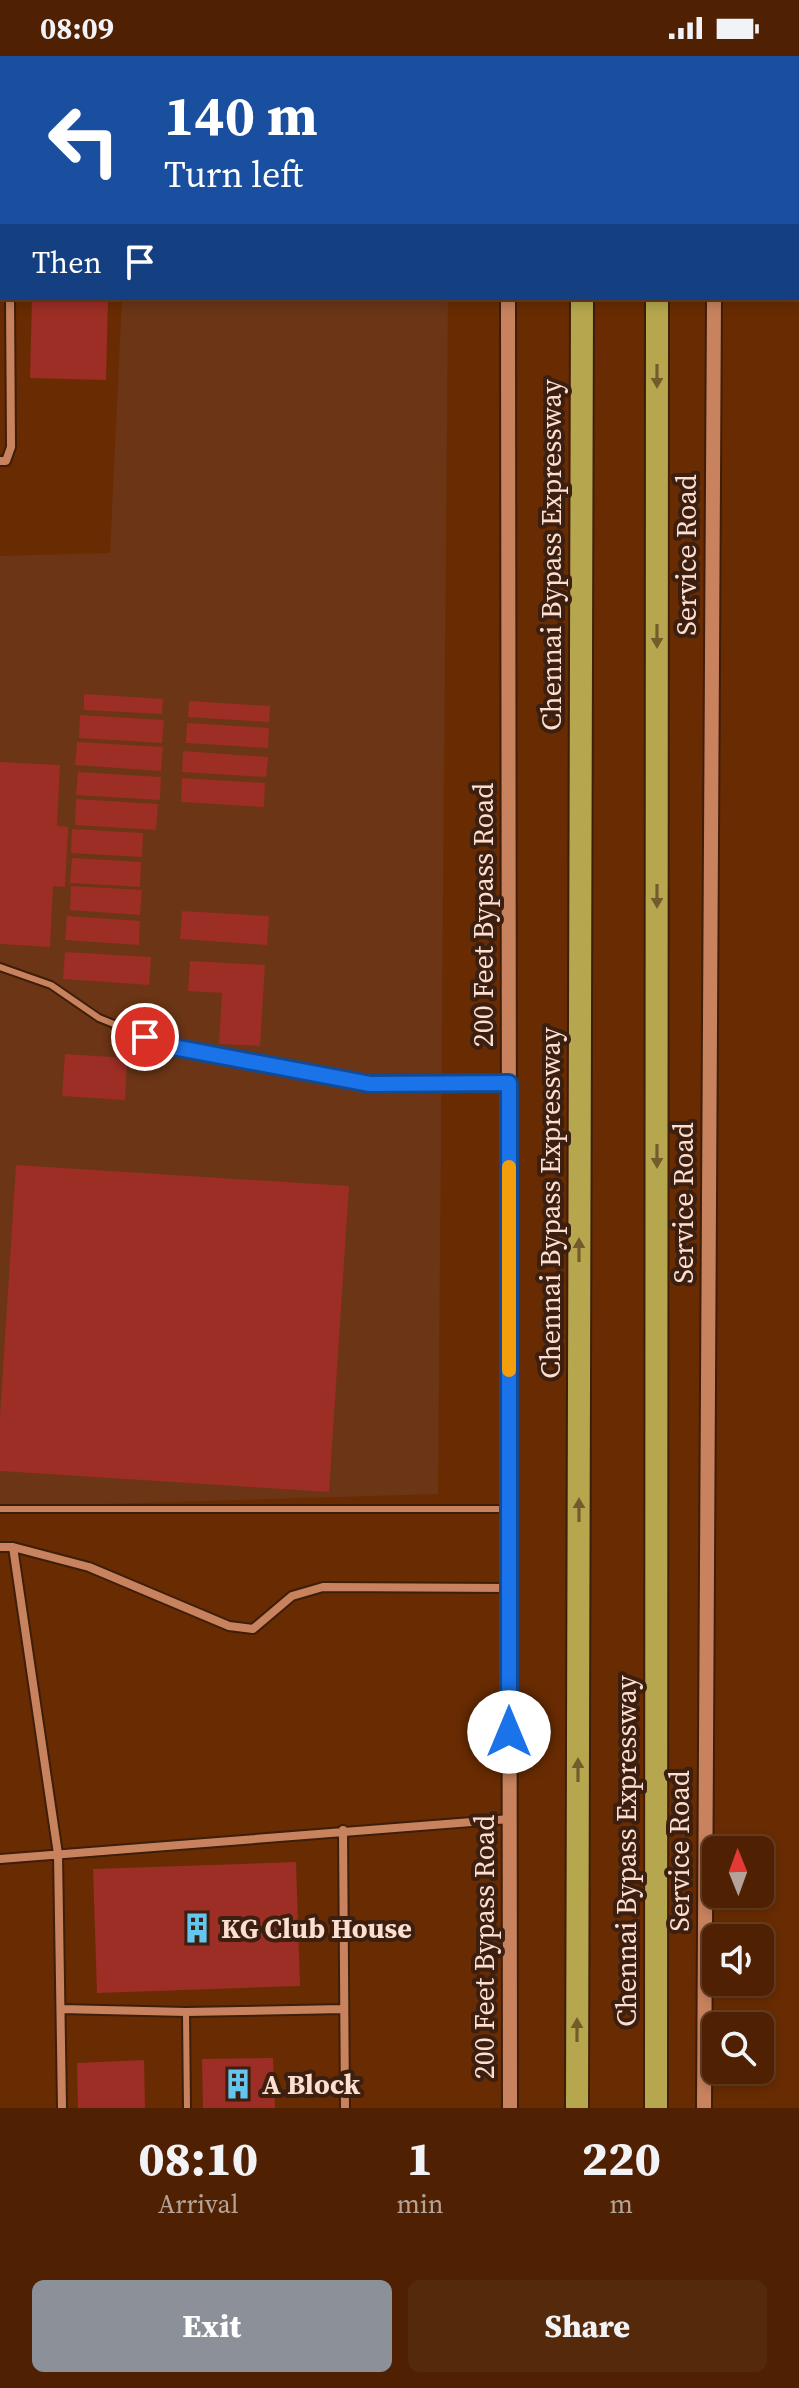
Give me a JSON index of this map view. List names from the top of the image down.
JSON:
{
  "streets": {
    "highway": ["Chennai Bypass Expressway"],
    "street": ["Service Road", "200 Feet Bypass Road"]
  },
  "places": {
    "building": ["KG Club House", "A Block"]
  },
  "north": "top",
  "page": {
    "status": "08:09",
    "turn": ["140 m", "Turn left"],
    "then": "Then",
    "eta": [
      "08:10",
      "Arrival",
      "1",
      "min",
      "220",
      "m"
    ],
    "buttons": ["Exit", "Share"]
  }
}
